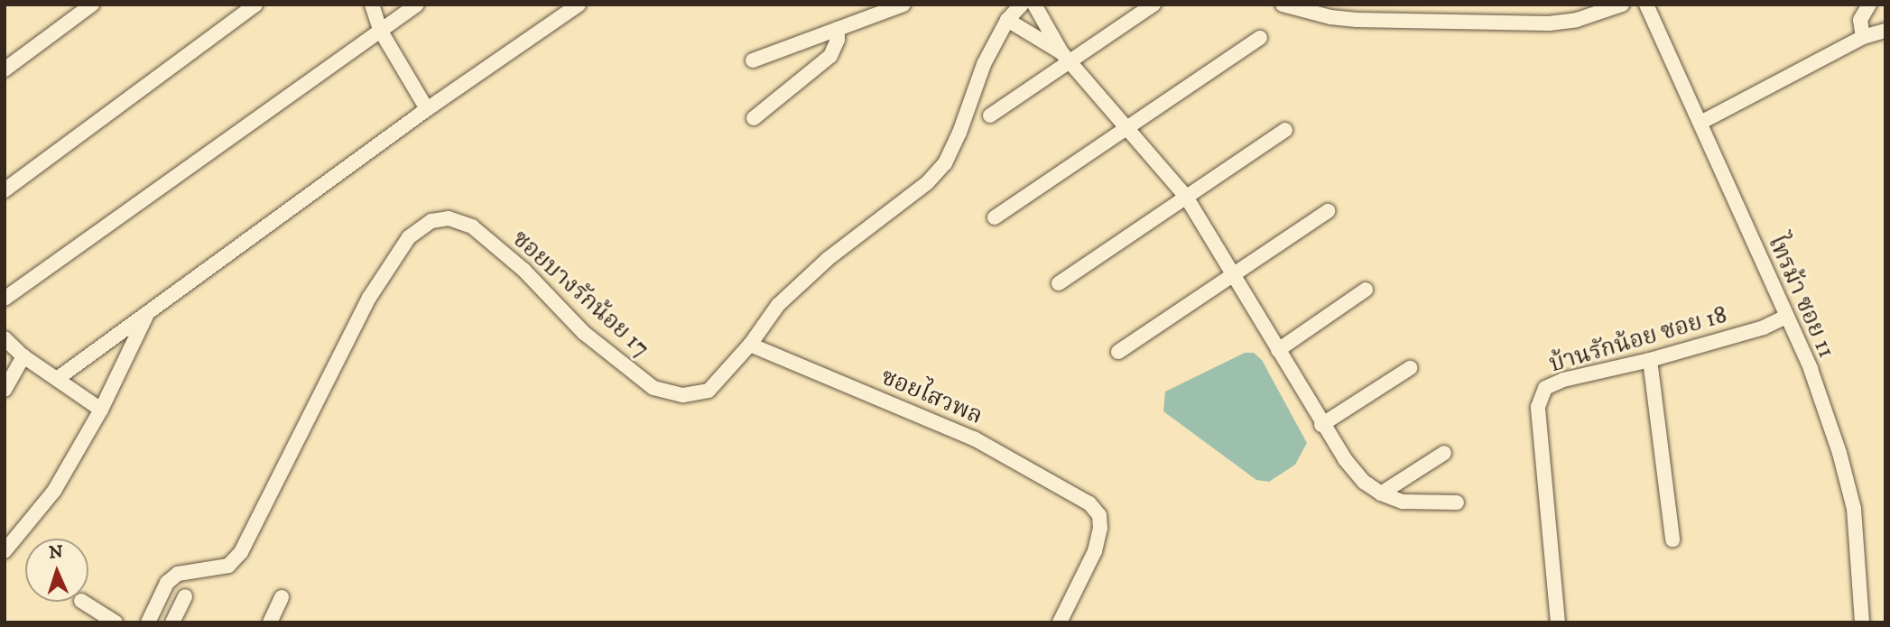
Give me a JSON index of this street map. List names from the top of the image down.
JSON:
{
  "streets": {
    "street": [
      "ซอยบางรักน้อย 17",
      "ไทรม้า ซอย 11",
      "บ้านรักน้อย ซอย 18",
      "ซอยไสวพล"
    ]
  },
  "crossings": [
    ["ซอยบางรักน้อย 17", "ซอยไสวพล"],
    ["ไทรม้า ซอย 11", "บ้านรักน้อย ซอย 18"]
  ],
  "north": "top"
}
